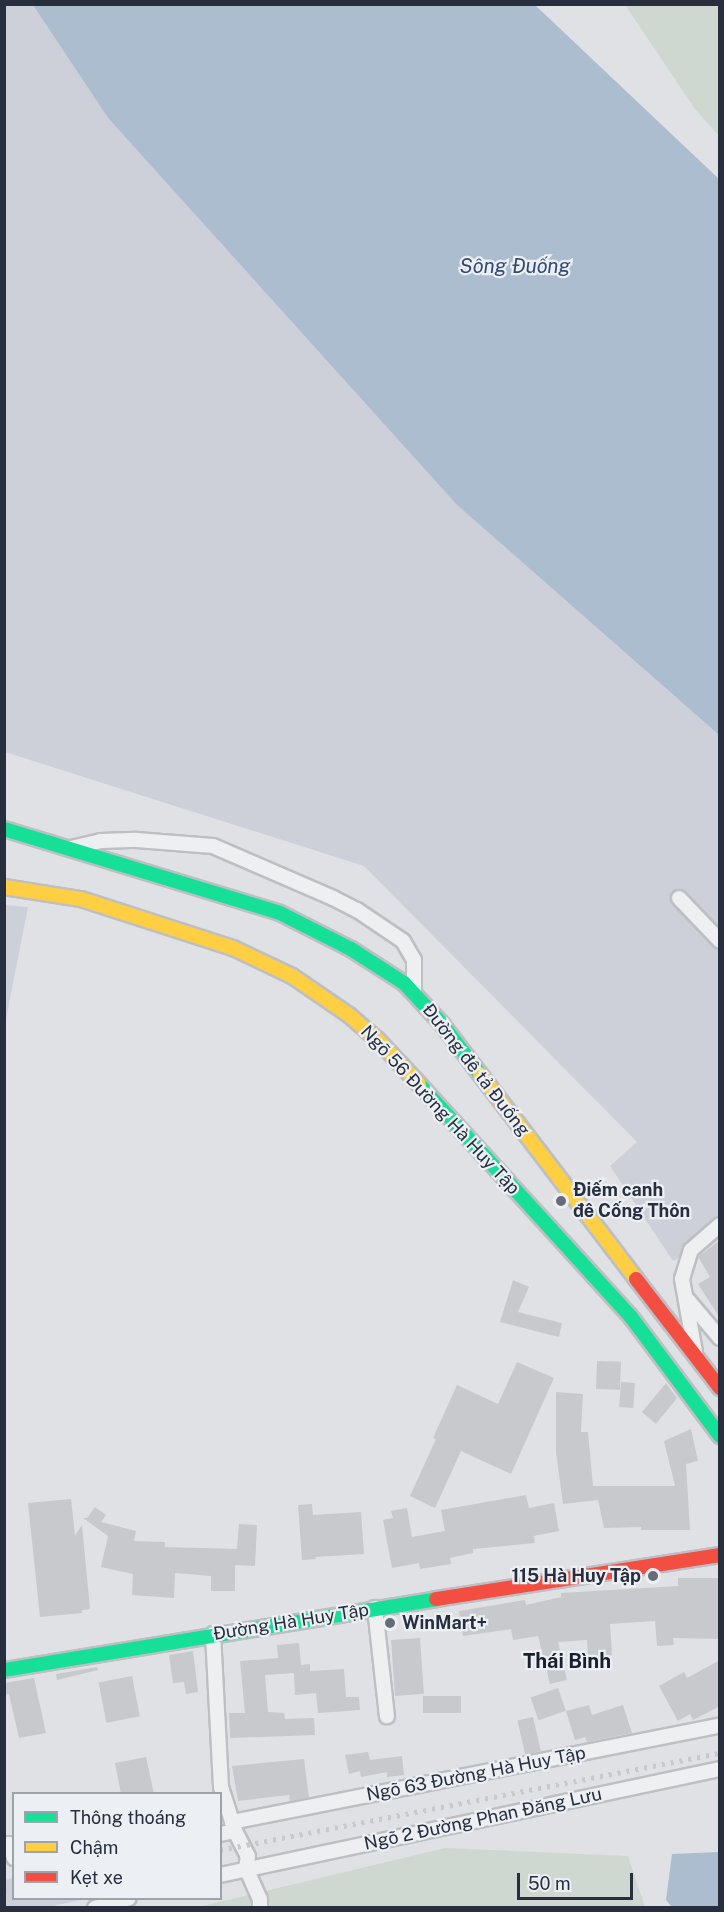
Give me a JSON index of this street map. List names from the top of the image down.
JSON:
{
  "streets": {
    "main road": ["Đường đê tả Đuống", "Ngõ 56 Đường Hà Huy Tập", "Đường Hà Huy Tập"],
    "street": ["Ngõ 63 Đường Hà Huy Tập", "Ngõ 2 Đường Phan Đăng Lưu"]
  },
  "districts": ["Thái Bình"],
  "water": ["Sông Đuống"],
  "places": ["Điếm canh đê Cống Thôn", "115 Hà Huy Tập", "WinMart+"],
  "legend": ["Thông thoáng", "Chậm", "Kẹt xe"],
  "scale_bar": "50 m"
}
